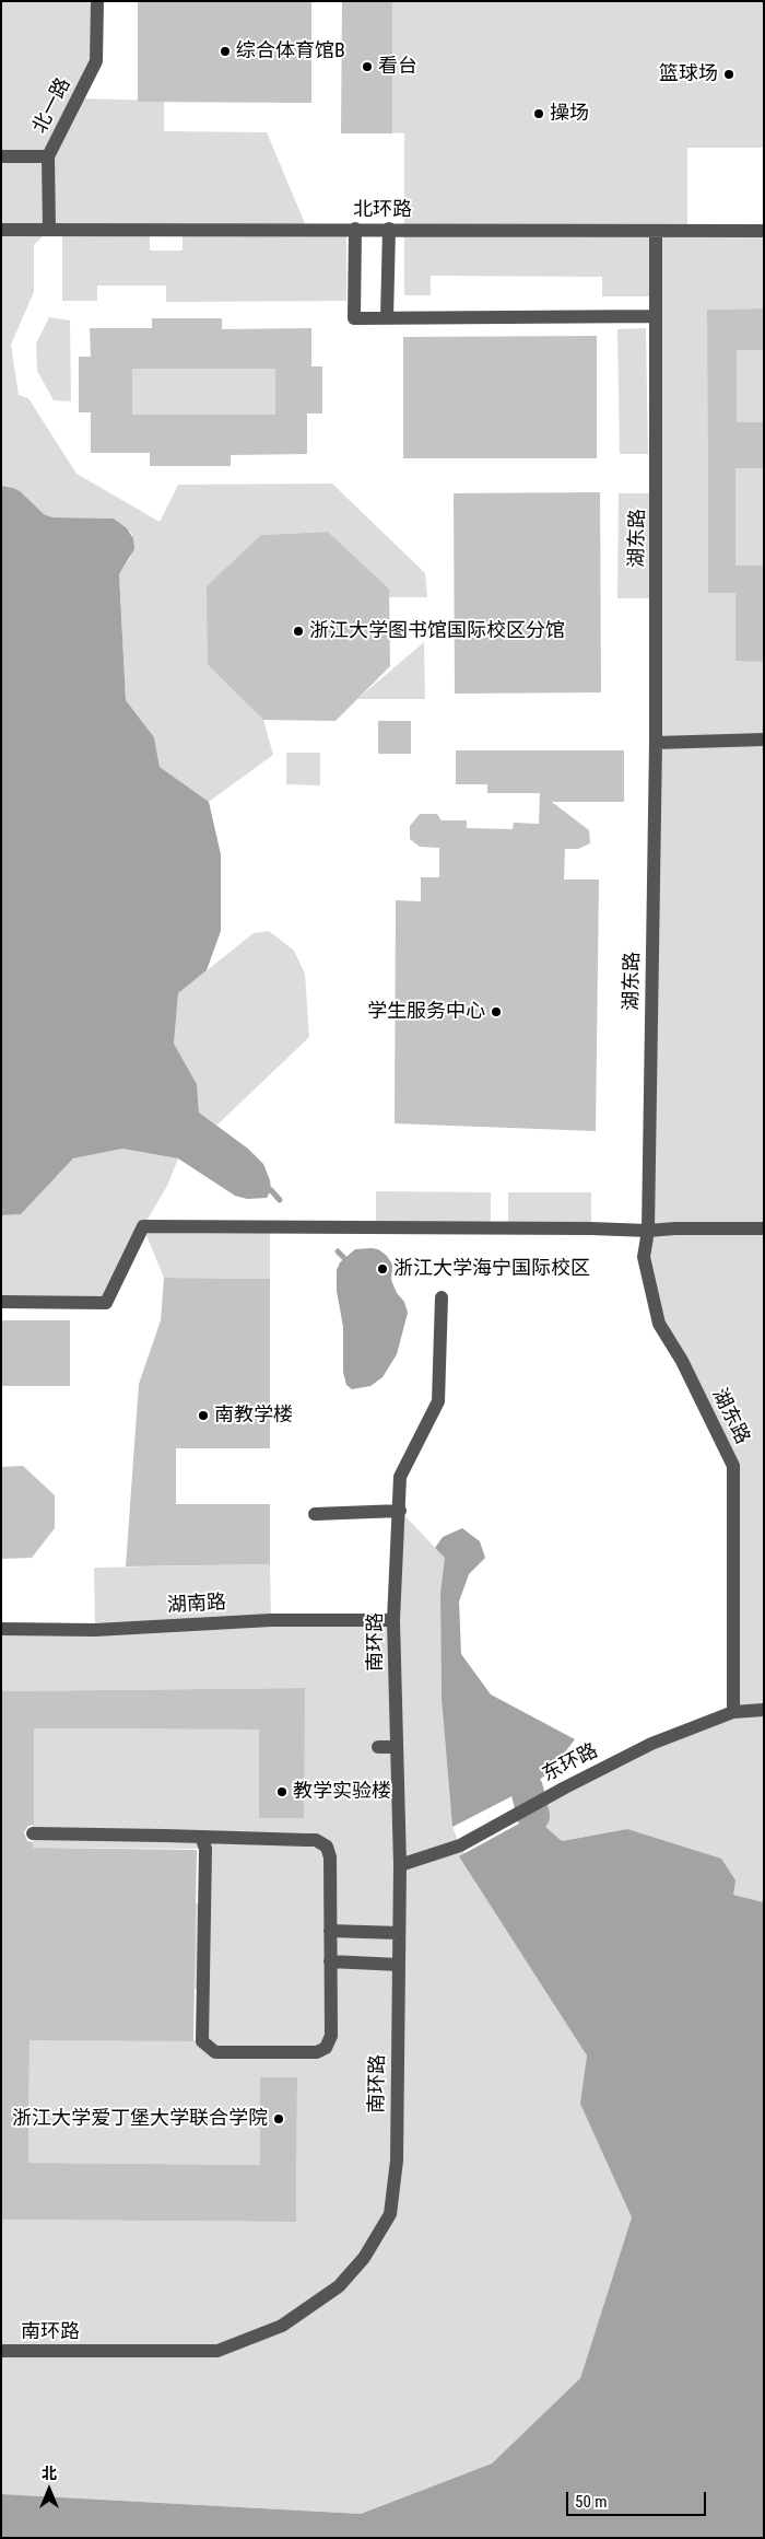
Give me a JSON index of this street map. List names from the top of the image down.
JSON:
{
  "streets": {
    "street": [
      "北一路",
      "北环路",
      "湖东路",
      "湖南路",
      "南环路",
      "东环路"
    ]
  },
  "crossings": [
    ["北一路", "北环路"],
    ["北环路", "湖东路"],
    ["湖东路", "东环路"],
    ["湖南路", "南环路"],
    ["南环路", "东环路"]
  ],
  "places": [
    "综合体育馆B",
    "看台",
    "篮球场",
    "操场",
    "浙江大学图书馆国际校区分馆",
    "学生服务中心",
    "浙江大学海宁国际校区",
    "南教学楼",
    "教学实验楼",
    "浙江大学爱丁堡大学联合学院"
  ],
  "scale_bar": "50 m",
  "north": "top"
}
